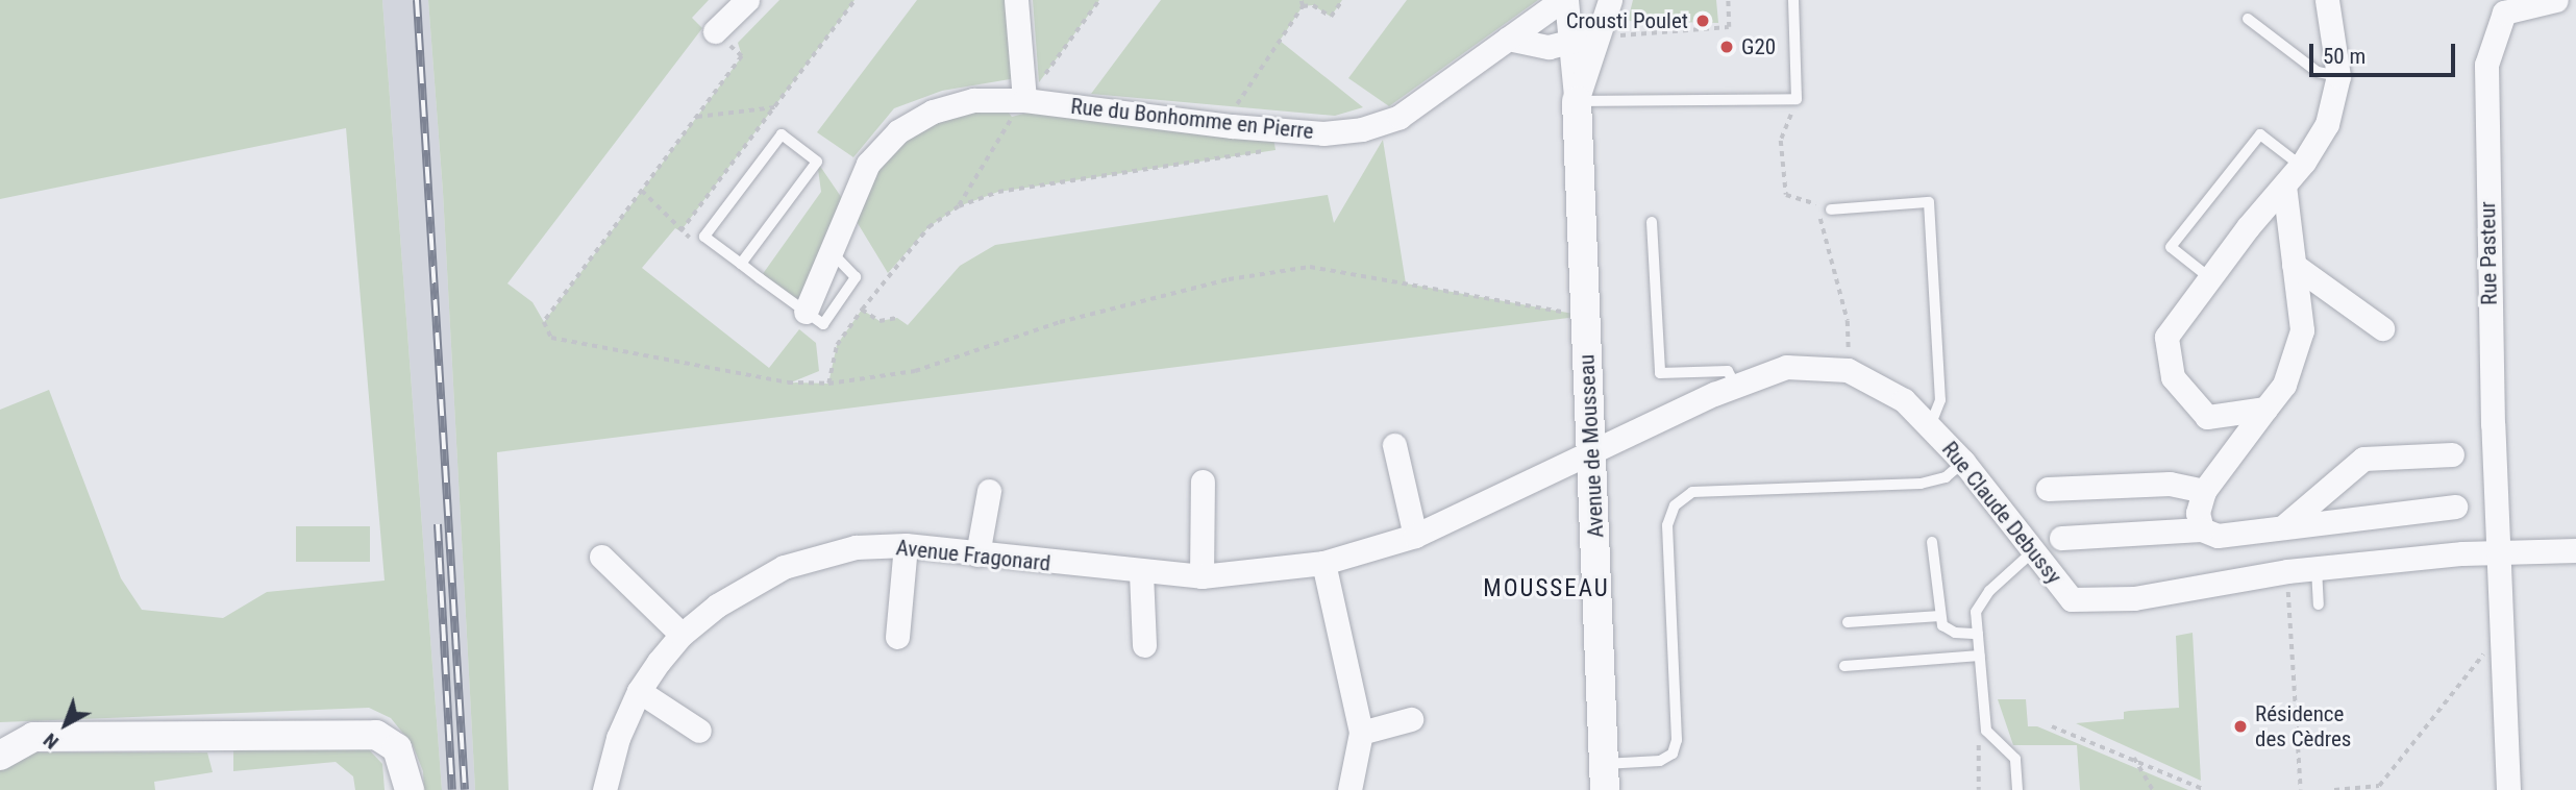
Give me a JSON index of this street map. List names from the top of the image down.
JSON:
{
  "streets": {
    "street": [
      "Rue du Bonhomme en Pierre",
      "Rue Pasteur",
      "Avenue de Mousseau",
      "Rue Claude Debussy",
      "Avenue Fragonard"
    ]
  },
  "crossings": [
    ["Rue du Bonhomme en Pierre", "Avenue de Mousseau"],
    ["Rue Pasteur", "Rue Claude Debussy"],
    ["Avenue de Mousseau", "Rue Claude Debussy"],
    ["Avenue de Mousseau", "Avenue Fragonard"],
    ["Rue Claude Debussy", "Avenue Fragonard"]
  ],
  "districts": ["MOUSSEAU"],
  "places": ["Crousti Poulet", "G20", "Résidence des Cèdres"],
  "scale_bar": "50 m",
  "north": "bottom left"
}
